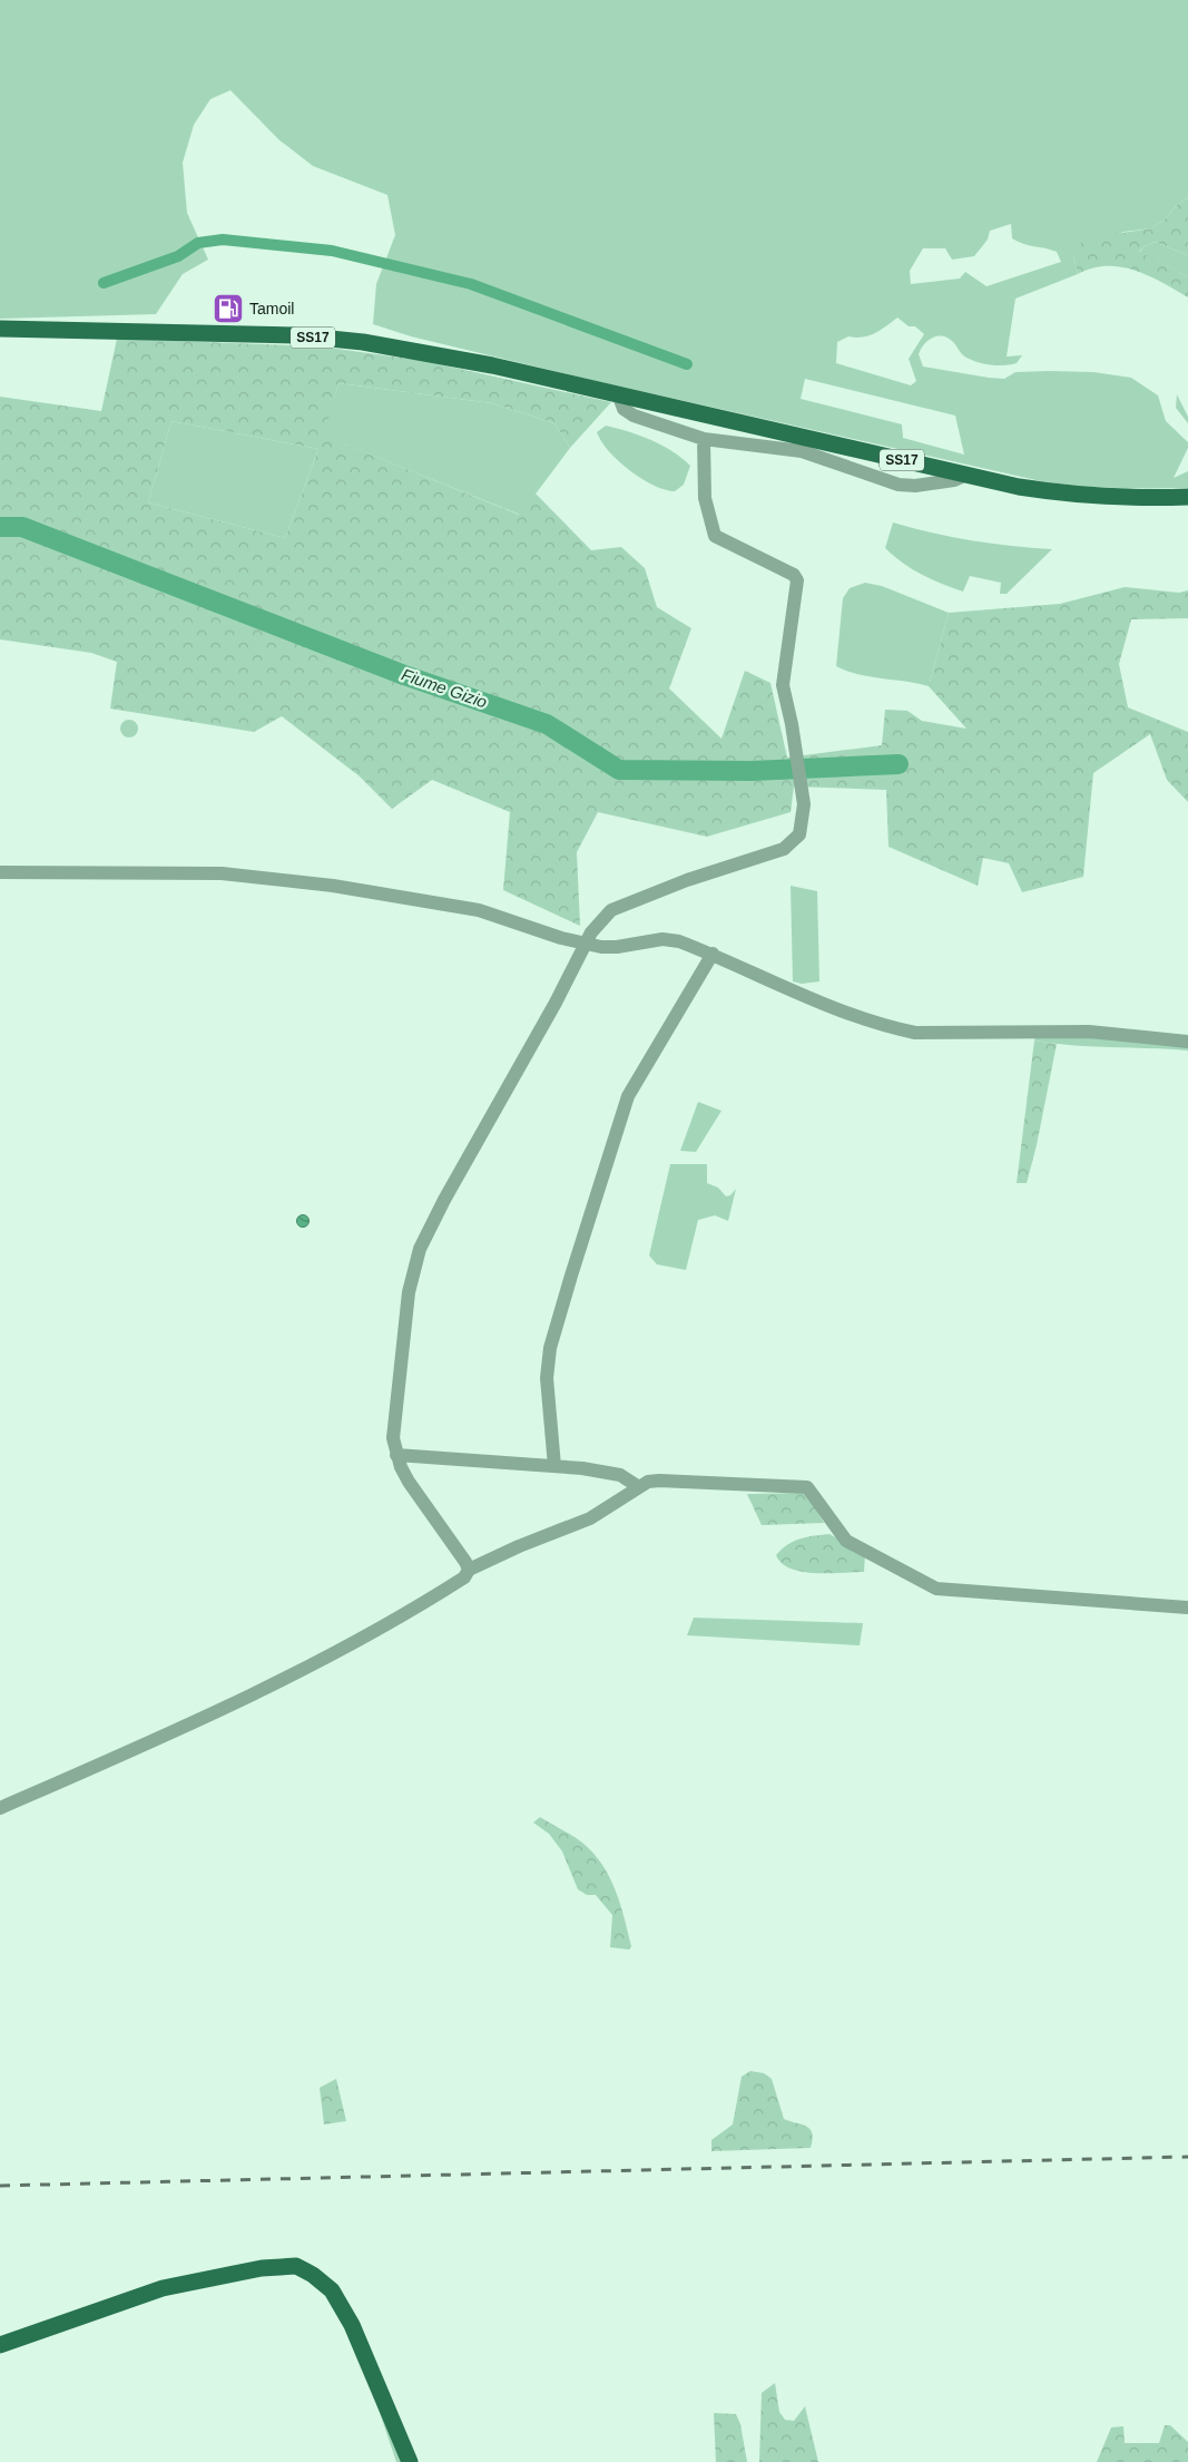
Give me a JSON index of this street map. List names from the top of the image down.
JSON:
{
  "streets": {
    "main road": ["SS17"]
  },
  "water": ["Fiume Gizio"],
  "places": {
    "fuel station": ["Tamoil"]
  }
}
